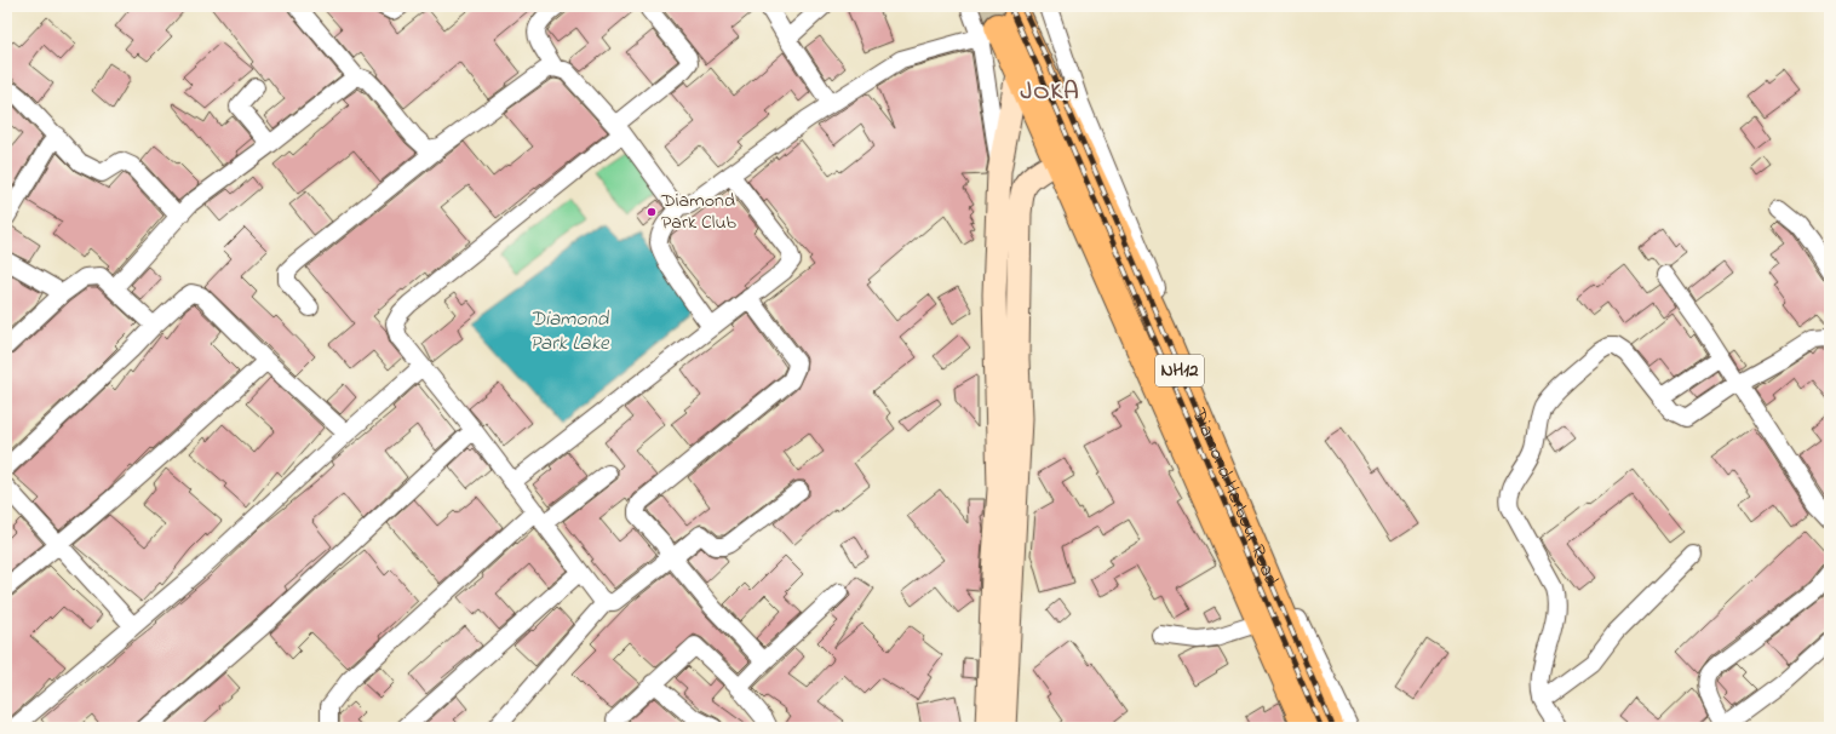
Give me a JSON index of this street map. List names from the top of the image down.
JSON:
{
  "streets": {
    "highway": ["NH12", "Diamond Harbour Road"]
  },
  "districts": ["JOKA"],
  "water": ["Diamond Park Lake"],
  "places": ["Diamond Park Club"]
}
